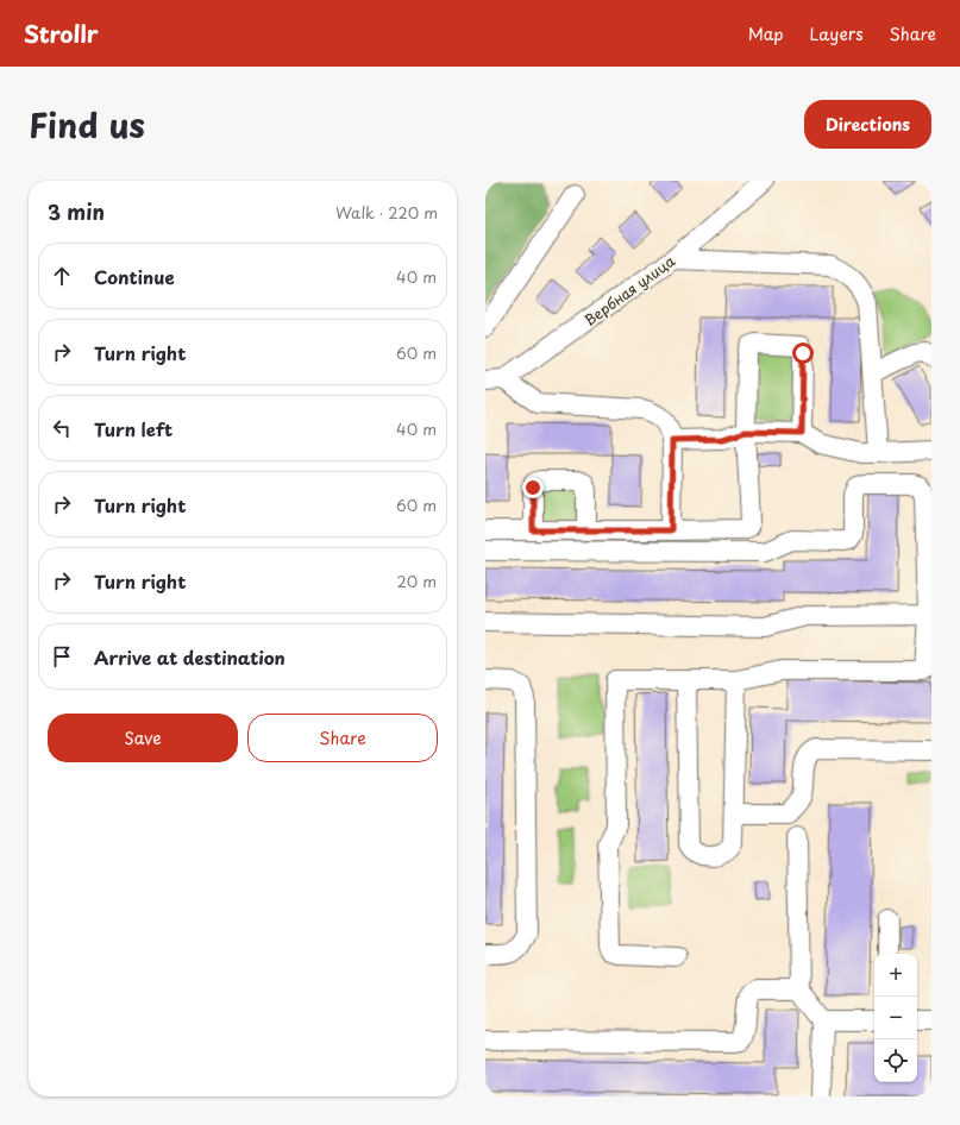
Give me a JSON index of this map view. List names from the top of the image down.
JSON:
{
  "streets": {
    "street": ["Вербная улица"]
  },
  "page": {
    "header": "Strollr",
    "nav": ["Map", "Layers", "Share"],
    "title": "Find us",
    "buttons": [
      "Directions",
      ["Save", "Share"]
    ],
    "heading": ["3 min", "Walk · 220 m"],
    "list": [
      ["Continue", "40 m"],
      ["Turn right", "60 m"],
      ["Turn left", "40 m"],
      ["Turn right", "60 m"],
      ["Turn right", "20 m"],
      "Arrive at destination"
    ],
    "map_buttons": ["+", "−"]
  }
}
